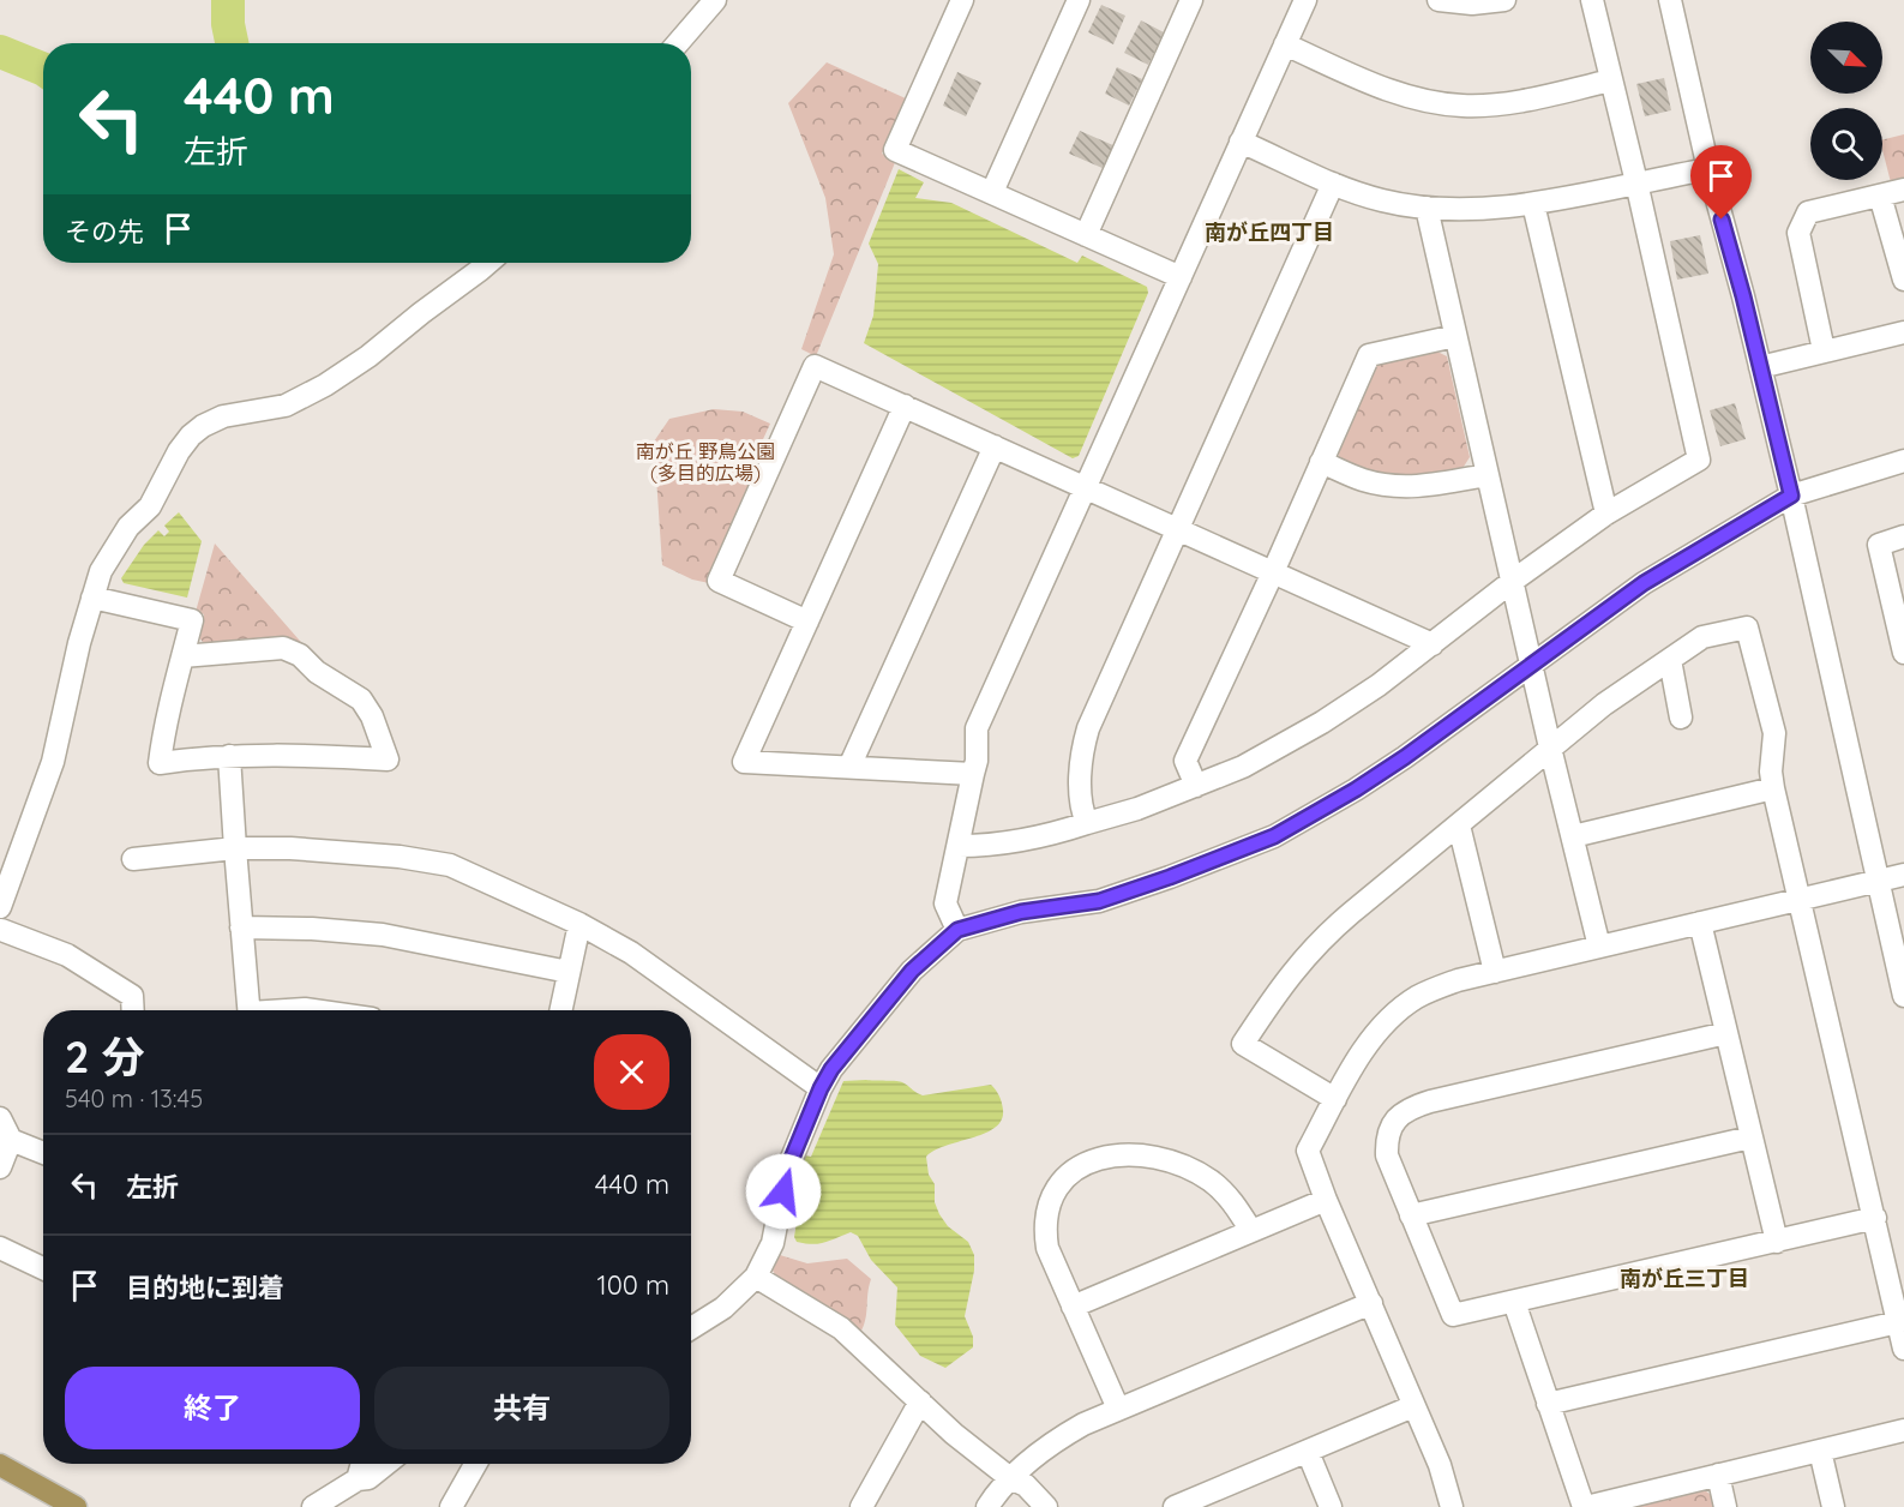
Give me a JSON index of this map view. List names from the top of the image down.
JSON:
{
  "districts": ["南が丘四丁目", "南が丘三丁目"],
  "parks": ["南が丘 野鳥公園 (多目的広場)"],
  "north": "bottom right",
  "page": {
    "turn": ["440 m", "左折"],
    "then": "その先",
    "heading": ["2 分", "540 m · 13:45"],
    "list": [
      {
        "name": "左折",
        "value": "440 m"
      },
      {
        "name": "目的地に到着",
        "value": "100 m"
      }
    ],
    "buttons": ["終了", "共有"]
  }
}
